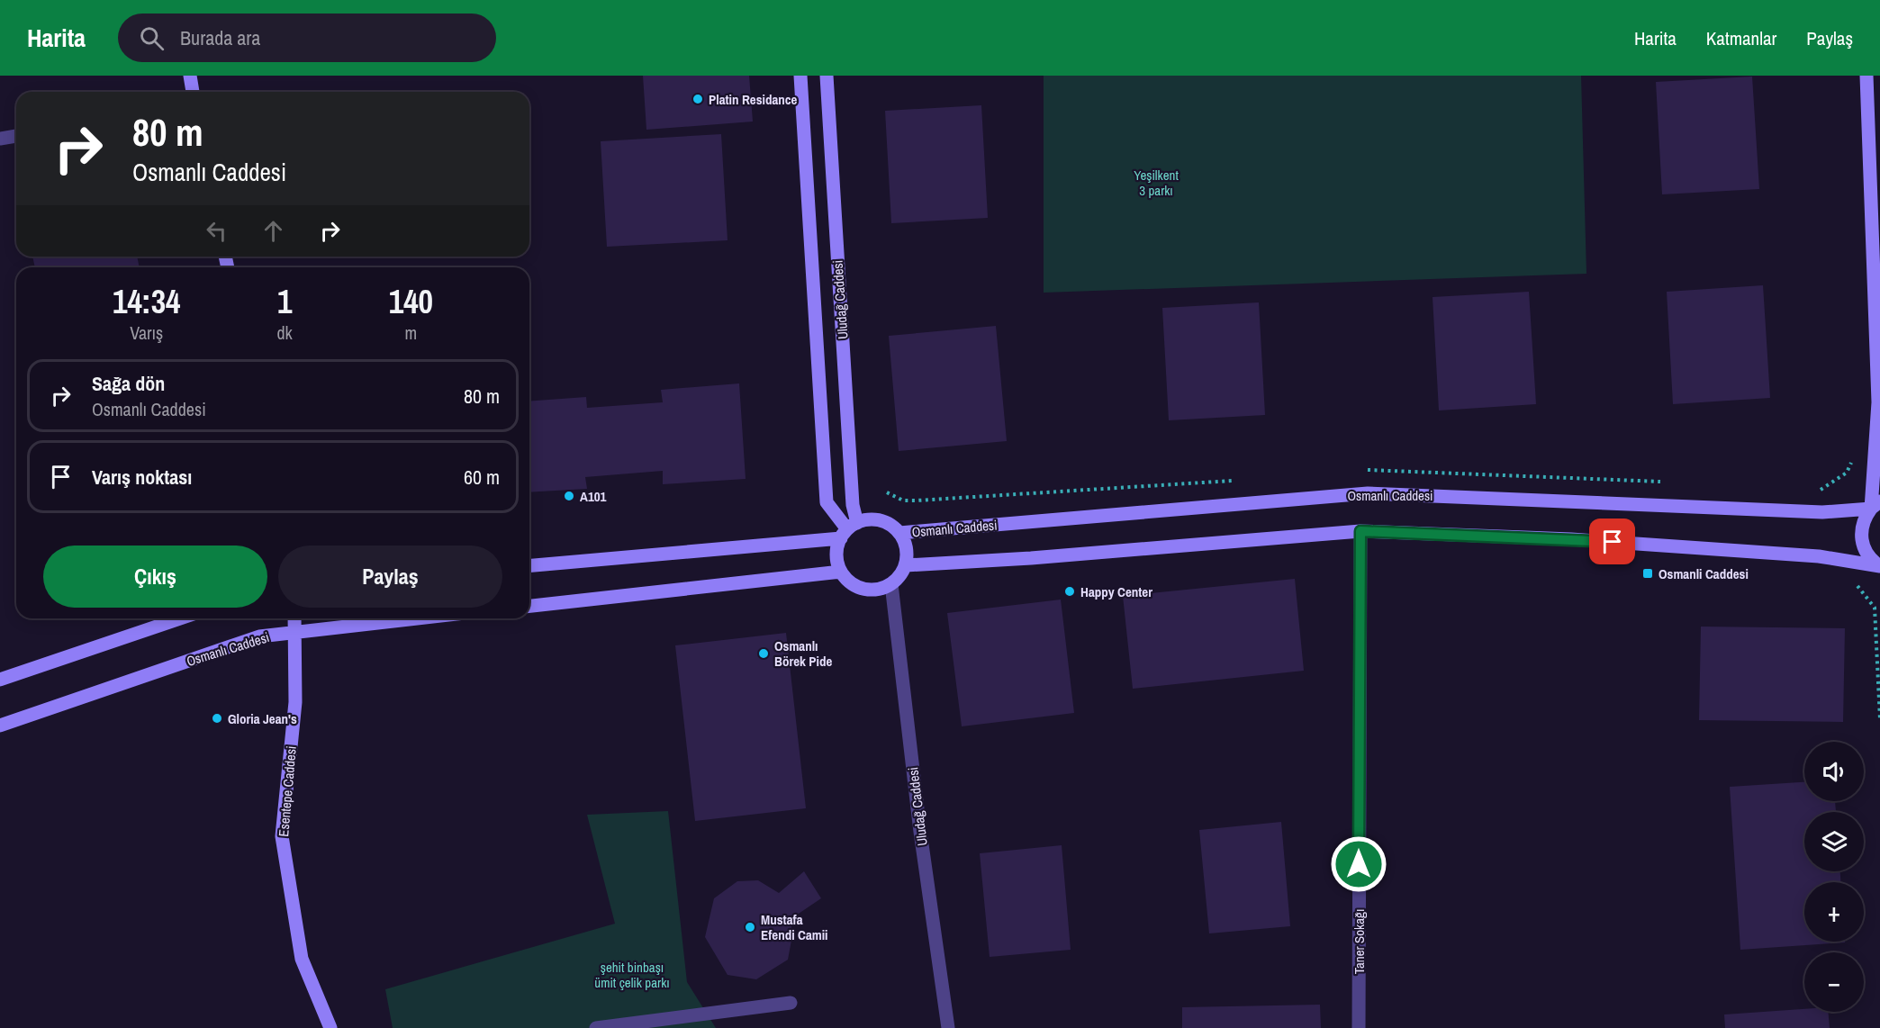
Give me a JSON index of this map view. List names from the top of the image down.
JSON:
{
  "streets": {
    "main road": ["Uludağ Caddesi", "Osmanlı Caddesi", "Esentepe Caddesi"],
    "street": ["Taner Sokağı"]
  },
  "crossings": [
    ["Uludağ Caddesi", "Osmanlı Caddesi"],
    ["Osmanlı Caddesi", "Esentepe Caddesi"]
  ],
  "parks": ["Yeşilkent 3 parkı", "şehit binbaşı ümit çelik parkı"],
  "places": {
    "other": [
      "Platin Residance",
      "A101",
      "Happy Center",
      "Osmanlı Börek Pide",
      "Gloria Jean's",
      "Mustafa Efendi Camii"
    ],
    "transit": ["Osmanli Caddesi"]
  },
  "page": {
    "header": "Harita",
    "search": "Burada ara",
    "nav": ["Harita", "Katmanlar", "Paylaş"],
    "turn": ["80 m", "Osmanlı Caddesi"],
    "eta": [
      "14:34",
      "Varış",
      "1",
      "dk",
      "140",
      "m"
    ],
    "list": [
      {
        "name": "Sağa dön",
        "note": "Osmanlı Caddesi",
        "value": "80 m"
      },
      {
        "name": "Varış noktası",
        "value": "60 m"
      }
    ],
    "buttons": ["Çıkış", "Paylaş"],
    "map_buttons": ["+", "−"]
  }
}
